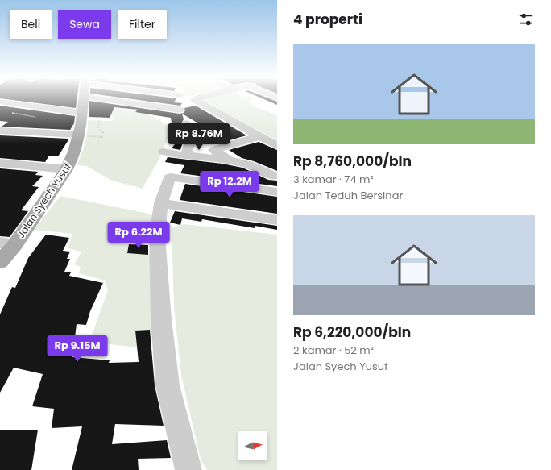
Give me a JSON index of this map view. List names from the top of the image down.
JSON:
{
  "streets": {
    "main road": ["Jalan Syech Yusuf"]
  },
  "north": "right",
  "page": {
    "heading": "4 properti",
    "chip": ["Beli", "Sewa", "Filter"],
    "list": [
      {
        "name": "Rp 8,760,000/bln",
        "note": "3 kamar · 74 m² · Jalan Teduh Bersinar"
      },
      {
        "name": "Rp 6,220,000/bln",
        "note": "2 kamar · 52 m² · Jalan Syech Yusuf"
      }
    ],
    "price": [
      "Rp 8.76M",
      "Rp 12.2M",
      "Rp 6.22M",
      "Rp 9.15M"
    ]
  }
}
